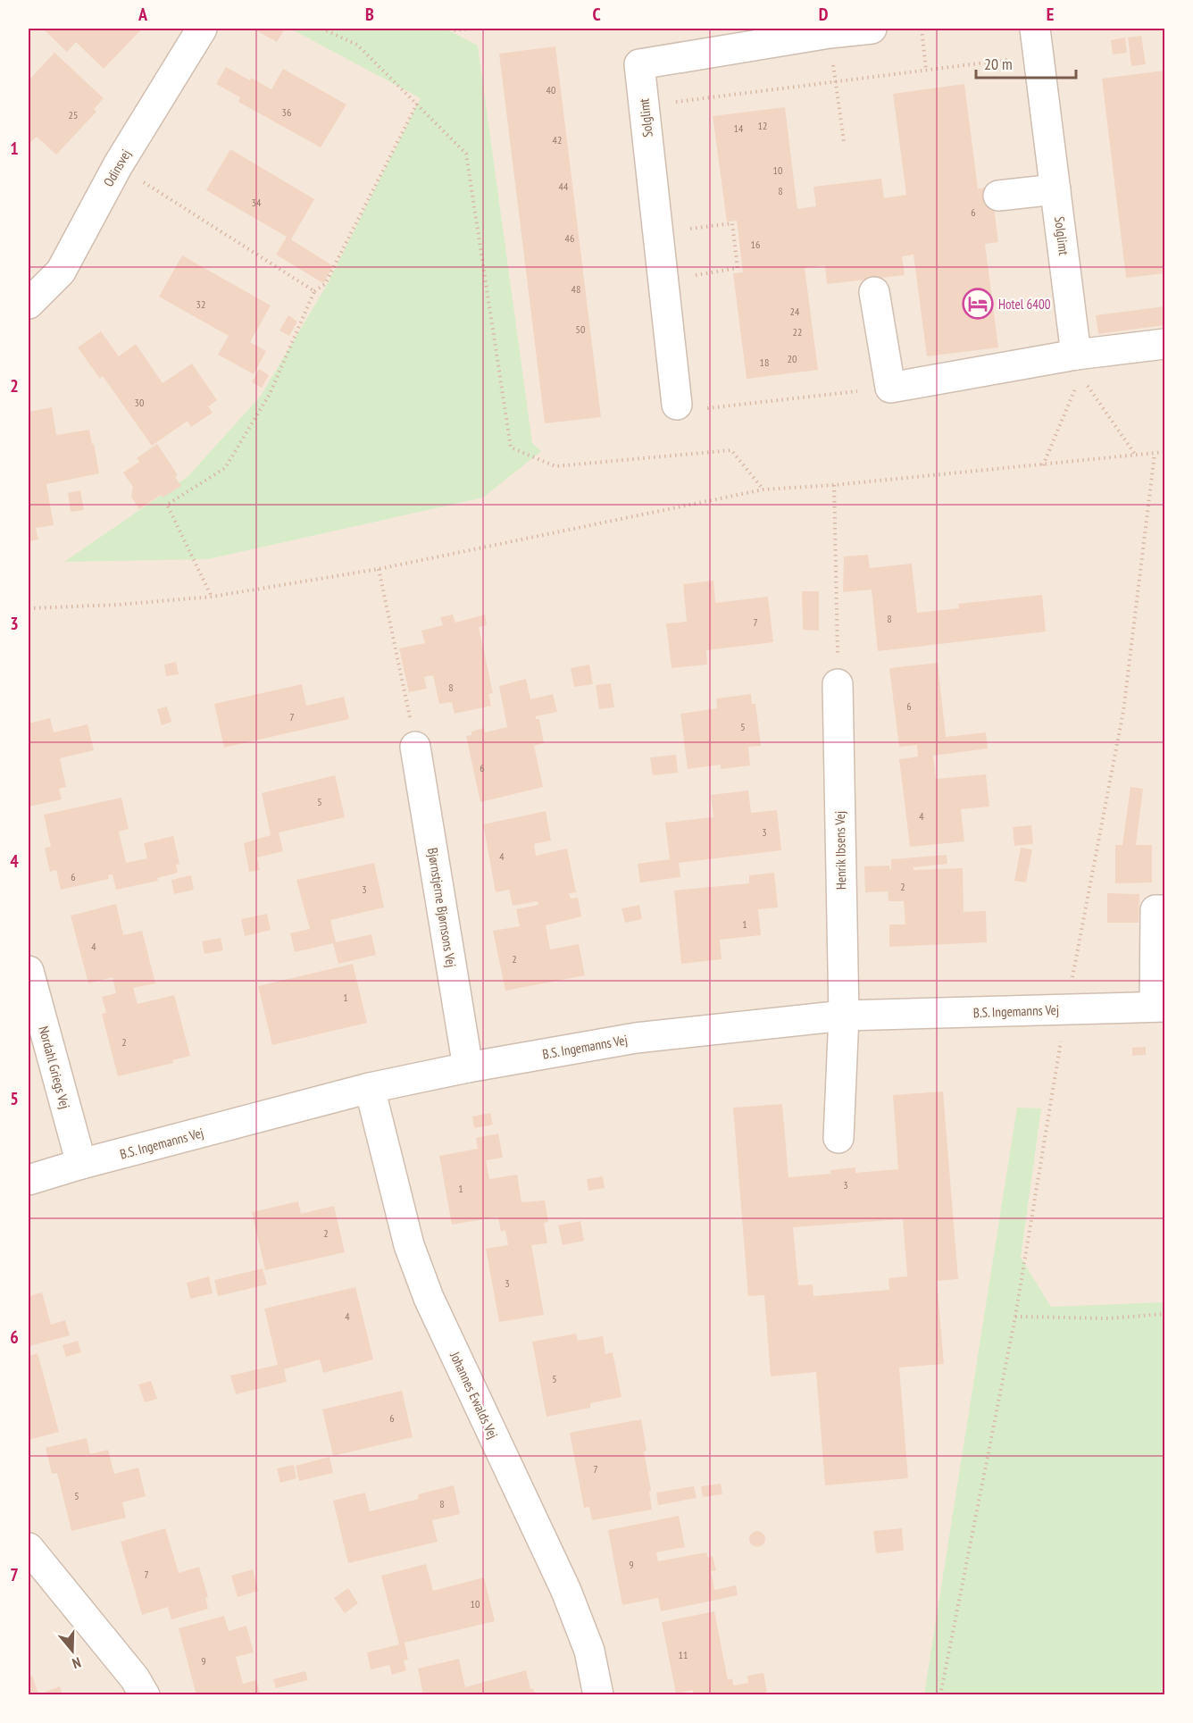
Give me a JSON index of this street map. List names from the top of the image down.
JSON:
{
  "streets": {
    "street": [
      "Solglimt",
      "Odinsvej",
      "Henrik Ibsens Vej",
      "Bjørnstjerne Bjørnsons Vej",
      "B.S. Ingemanns Vej",
      "Nordahl Griegs Vej",
      "Johannes Ewalds Vej"
    ]
  },
  "crossings": [
    ["Henrik Ibsens Vej", "B.S. Ingemanns Vej"],
    ["Bjørnstjerne Bjørnsons Vej", "B.S. Ingemanns Vej"],
    ["B.S. Ingemanns Vej", "Nordahl Griegs Vej"],
    ["B.S. Ingemanns Vej", "Johannes Ewalds Vej"]
  ],
  "places": {
    "hotel": ["Hotel 6400"]
  },
  "house_numbers": [
    "40",
    "36",
    "25",
    "12",
    "14",
    "42",
    "10",
    "44",
    "8",
    "34",
    "6",
    "46",
    "16",
    "48",
    "32",
    "24",
    "50",
    "22",
    "20",
    "18",
    "30",
    "8",
    "7",
    "8",
    "6",
    "7",
    "5",
    "6",
    "5",
    "4",
    "3",
    "4",
    "6",
    "2",
    "3",
    "1",
    "4",
    "2",
    "1",
    "2",
    "3",
    "1",
    "2",
    "3",
    "4",
    "5",
    "6",
    "7",
    "5",
    "8",
    "9",
    "7",
    "10",
    "11",
    "9"
  ],
  "scale_bar": "20 m",
  "north": "bottom",
  "grid": {
    "columns": [
      "A",
      "B",
      "C",
      "D",
      "E"
    ],
    "rows": [
      "1",
      "2",
      "3",
      "4",
      "5",
      "6",
      "7"
    ]
  }
}
